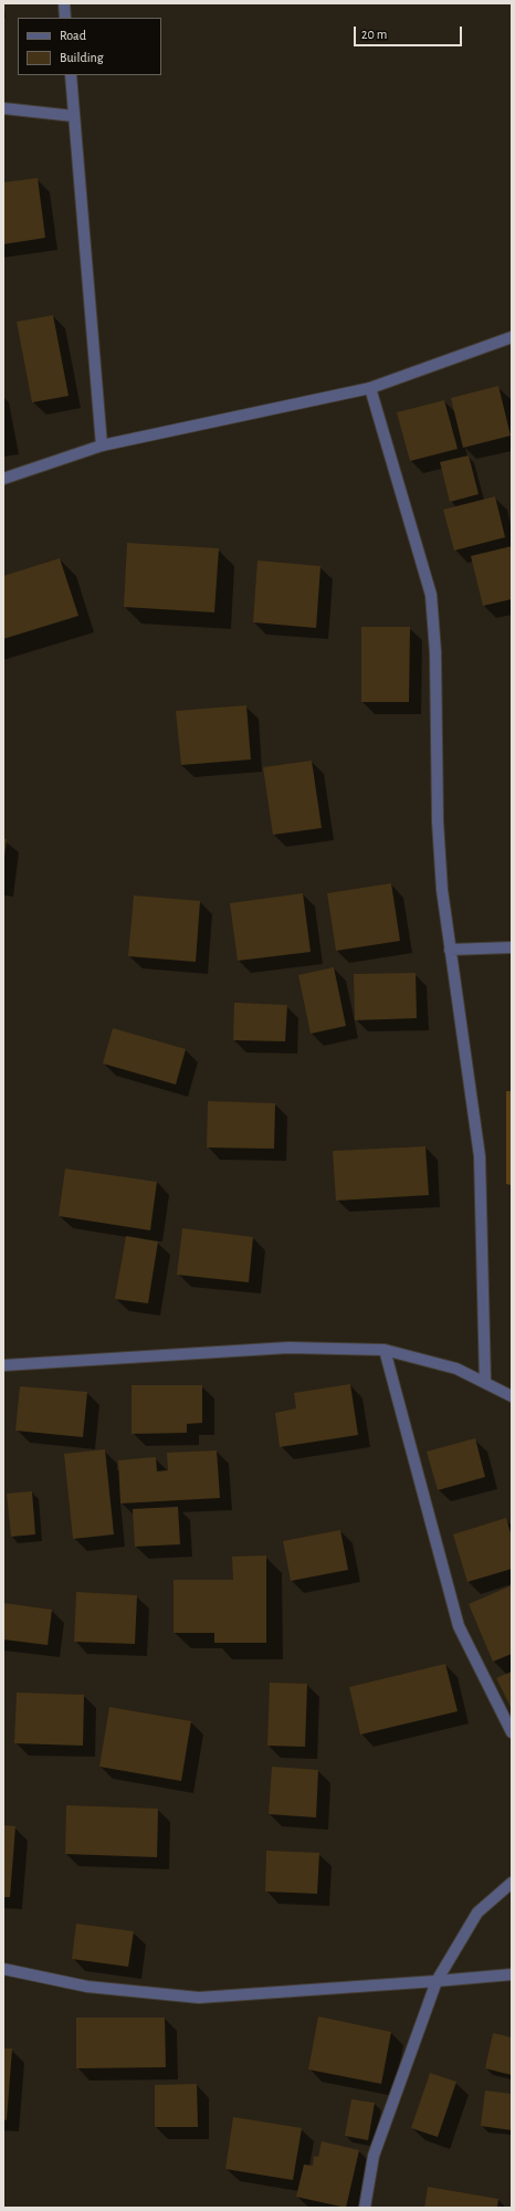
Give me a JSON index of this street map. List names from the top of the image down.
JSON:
{
  "legend": ["Road", "Building"],
  "scale_bar": "20 m"
}
